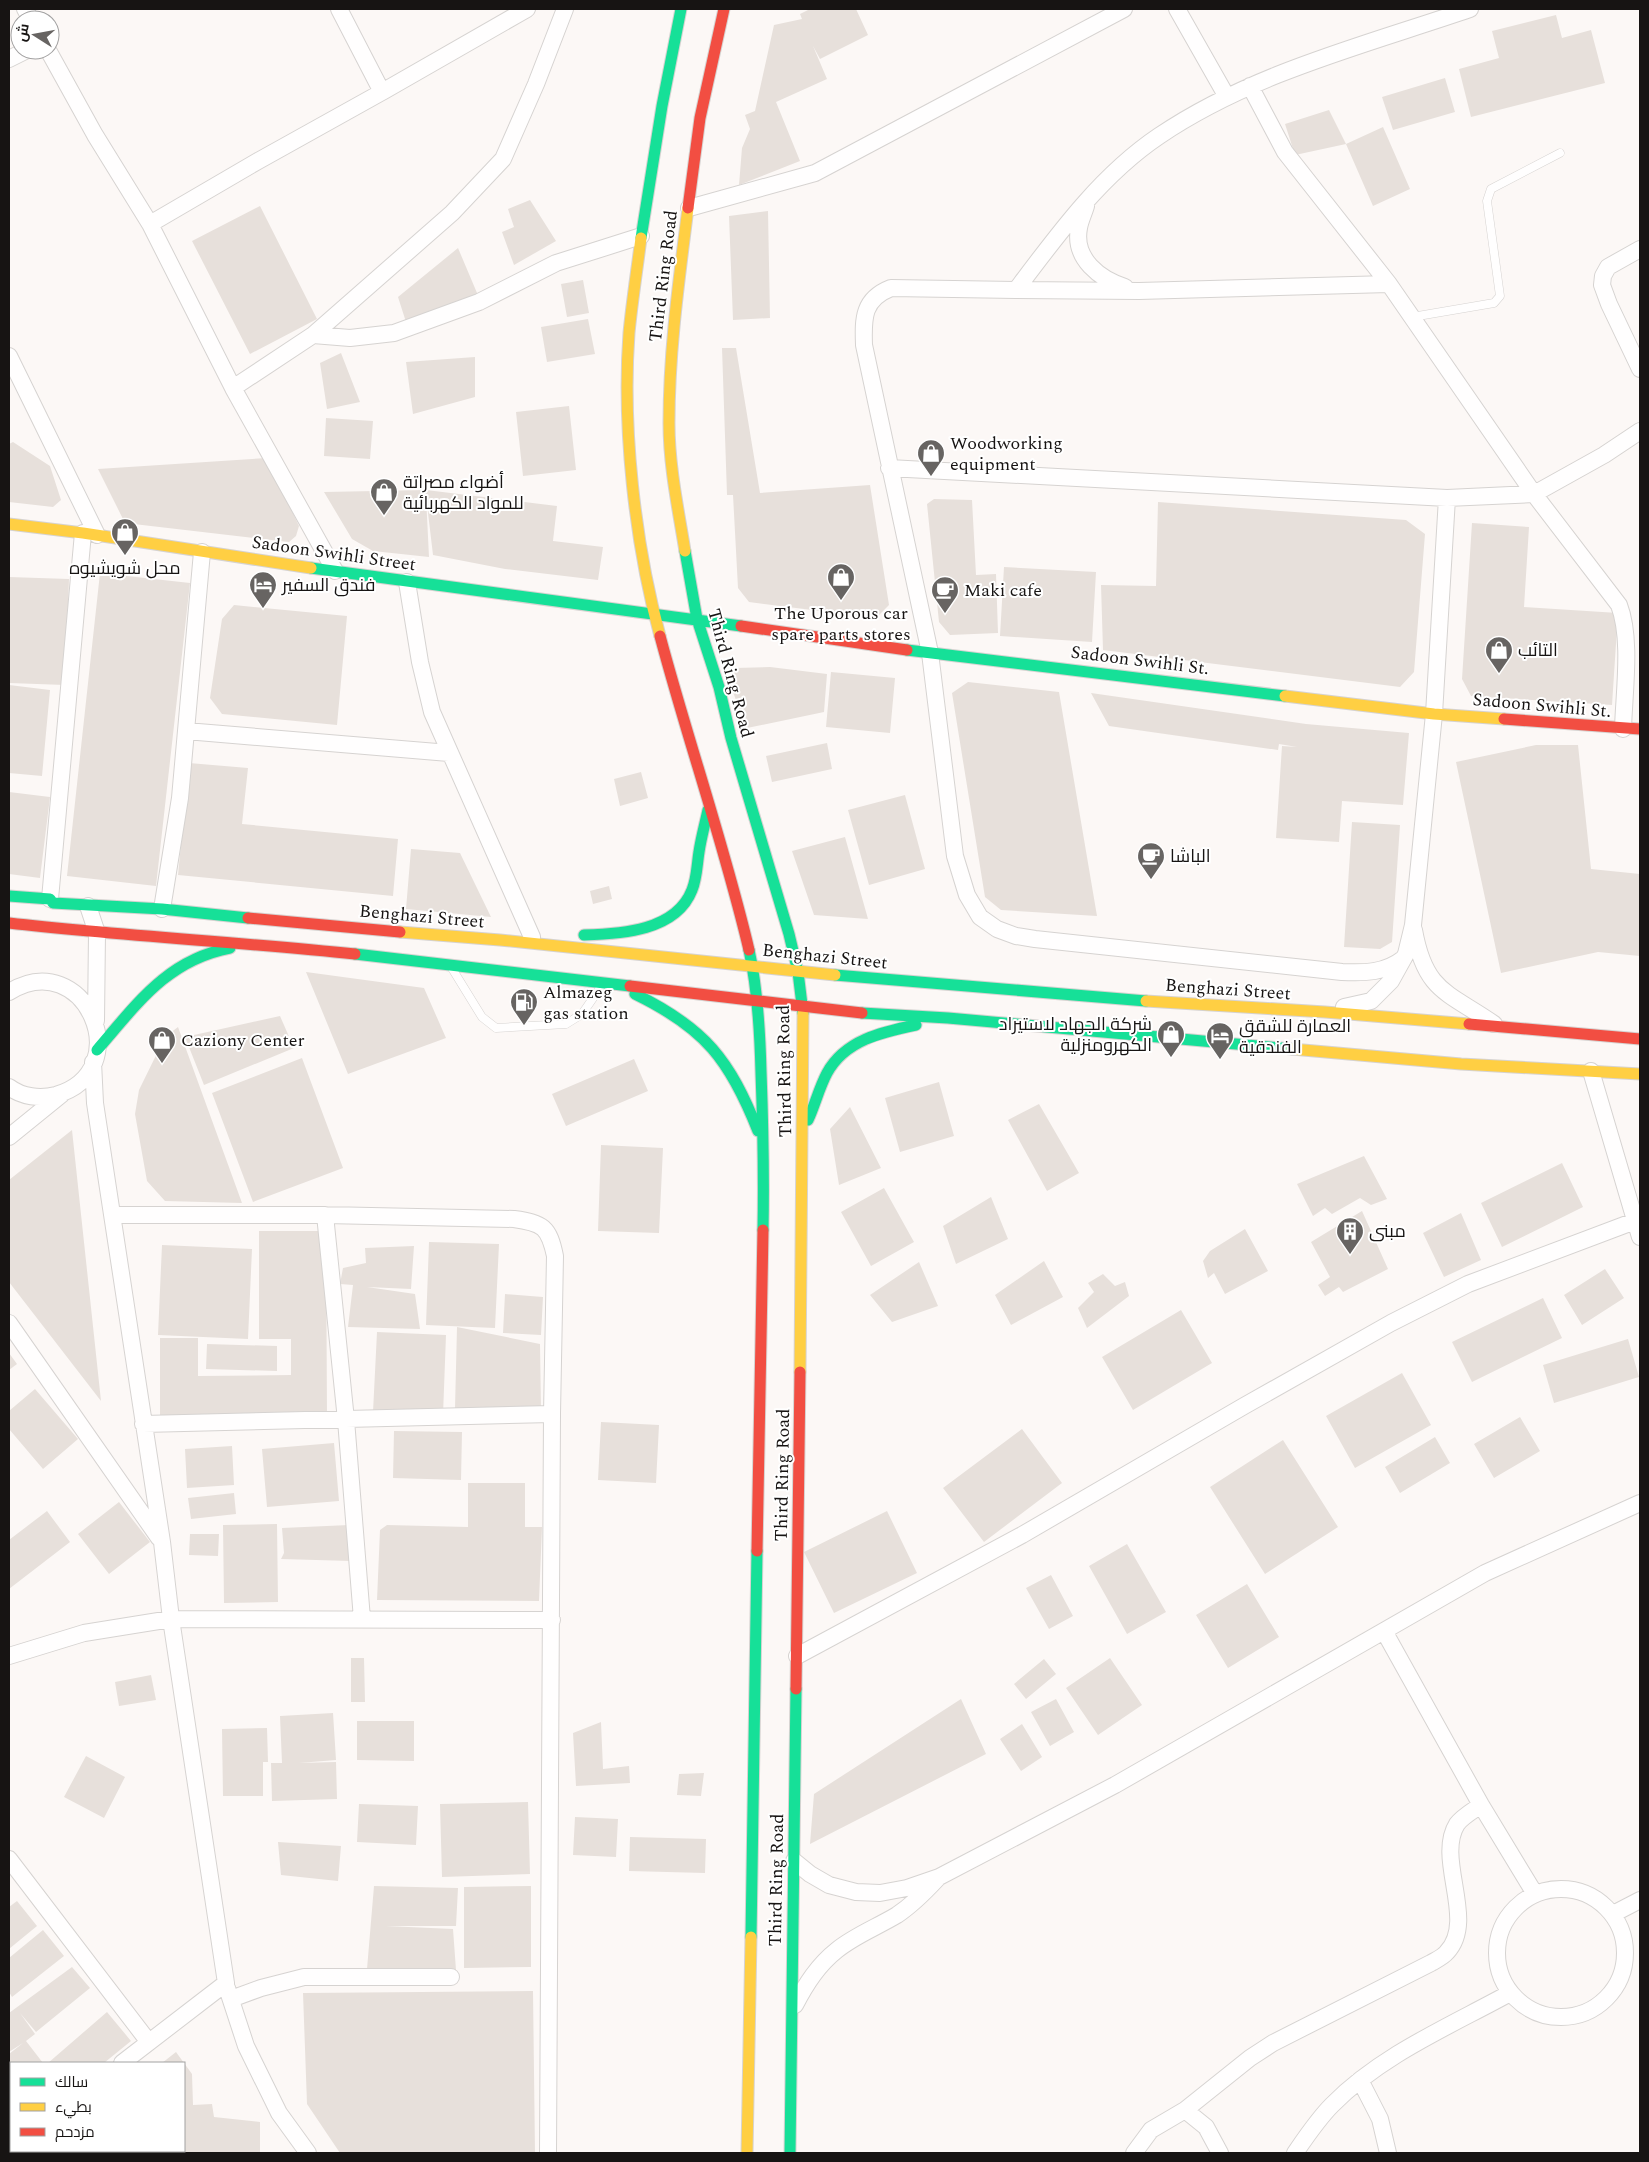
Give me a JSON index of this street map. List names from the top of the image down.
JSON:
{
  "streets": {
    "main road": [
      "Third Ring Road",
      "Sadoon Swihli Street",
      "Sadoon Swihli St.",
      "Benghazi Street"
    ]
  },
  "crossings": [
    ["Third Ring Road", "Sadoon Swihli Street"],
    ["Third Ring Road", "Sadoon Swihli St."],
    ["Third Ring Road", "Benghazi Street"],
    ["Sadoon Swihli Street", "Sadoon Swihli St."]
  ],
  "places": {
    "shop": [
      "Woodworking equipment",
      "أضواء مصراتة للمواد الكهربائية",
      "محل شويشيوه",
      "The Uporous car spare parts stores",
      "التائب",
      "شركة الجهاد لاستيراد الكهرومنزلية",
      "Caziony Center"
    ],
    "hotel": ["فندق السفير", "العمارة للشقق الفندقية"],
    "cafe": ["Maki cafe", "الباشا"],
    "fuel station": ["Almazeg gas station"],
    "building": ["مبنى"]
  },
  "legend": ["سالك", "بطيء", "مزدحم"],
  "north": "left"
}
